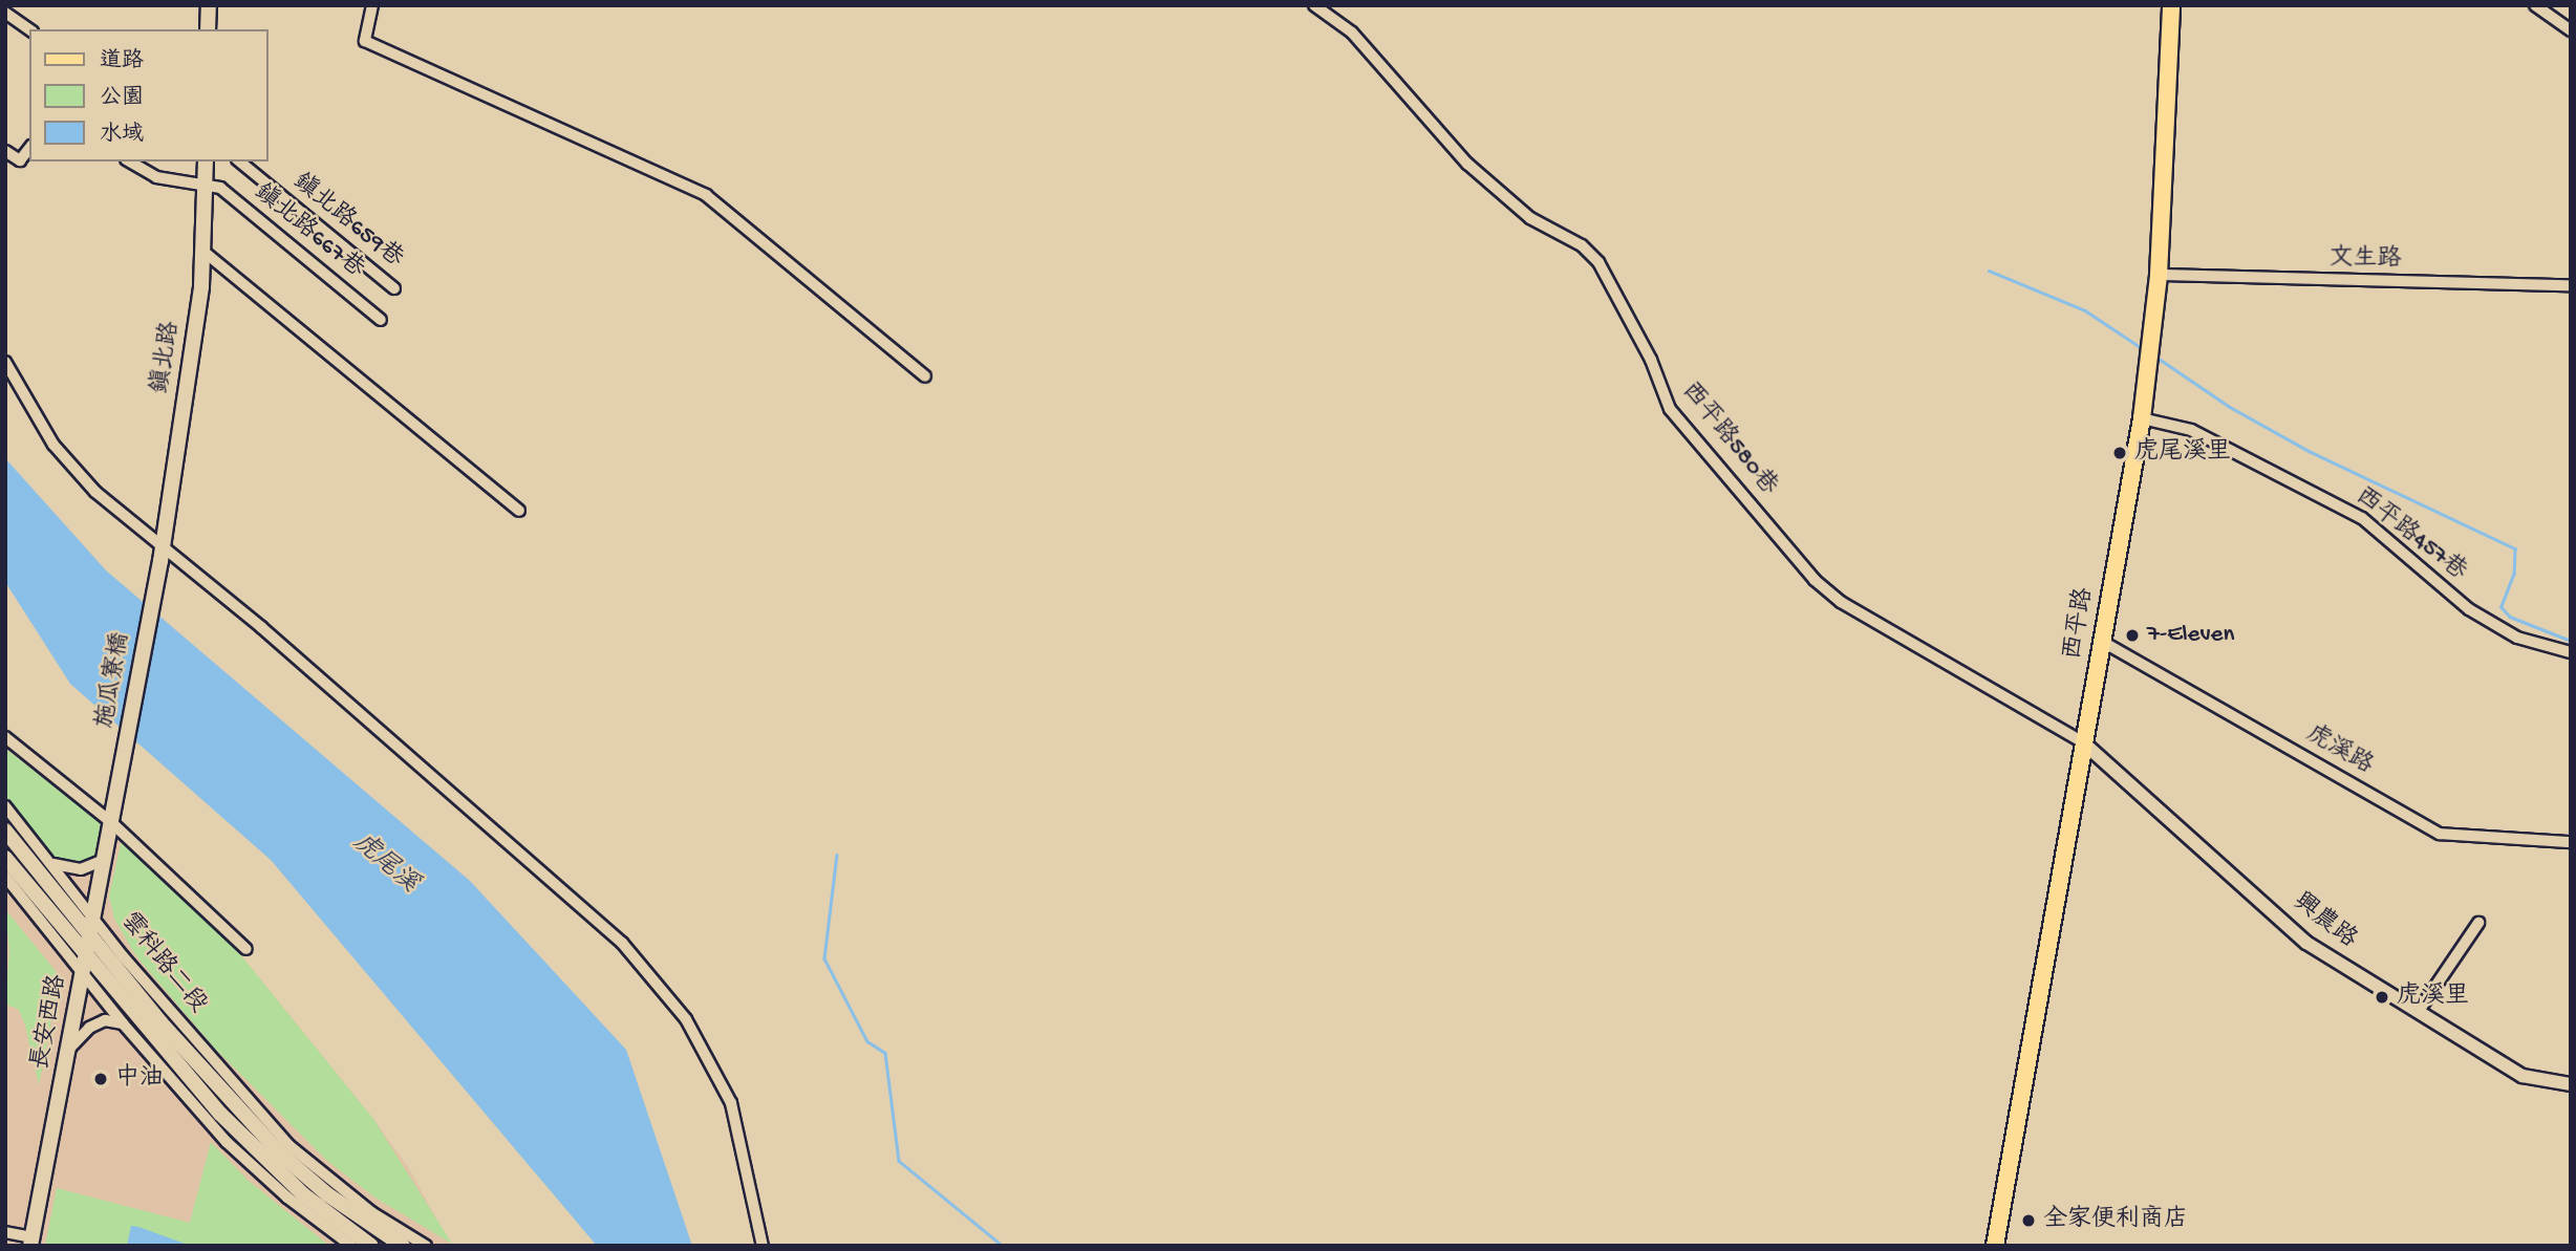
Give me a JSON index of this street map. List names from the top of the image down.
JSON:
{
  "streets": {
    "main road": [
      "鎮北路",
      "西平路",
      "施瓜寮橋",
      "雲科路二段",
      "長安西路"
    ],
    "street": [
      "鎮北路659巷",
      "鎮北路667巷",
      "文生路",
      "西平路580巷",
      "西平路457巷",
      "虎溪路",
      "興農路"
    ]
  },
  "crossings": [
    ["鎮北路667巷", "鎮北路"],
    ["文生路", "西平路"],
    ["鎮北路", "施瓜寮橋"],
    ["西平路580巷", "西平路"],
    ["西平路580巷", "興農路"],
    ["西平路457巷", "西平路"],
    ["西平路", "虎溪路"],
    ["西平路", "興農路"],
    ["施瓜寮橋", "長安西路"],
    ["雲科路二段", "長安西路"]
  ],
  "water": ["虎尾溪"],
  "places": [
    "虎尾溪里",
    "7-Eleven",
    "虎溪里",
    "中油",
    "全家便利商店"
  ],
  "legend": ["道路", "公園", "水域"]
}
